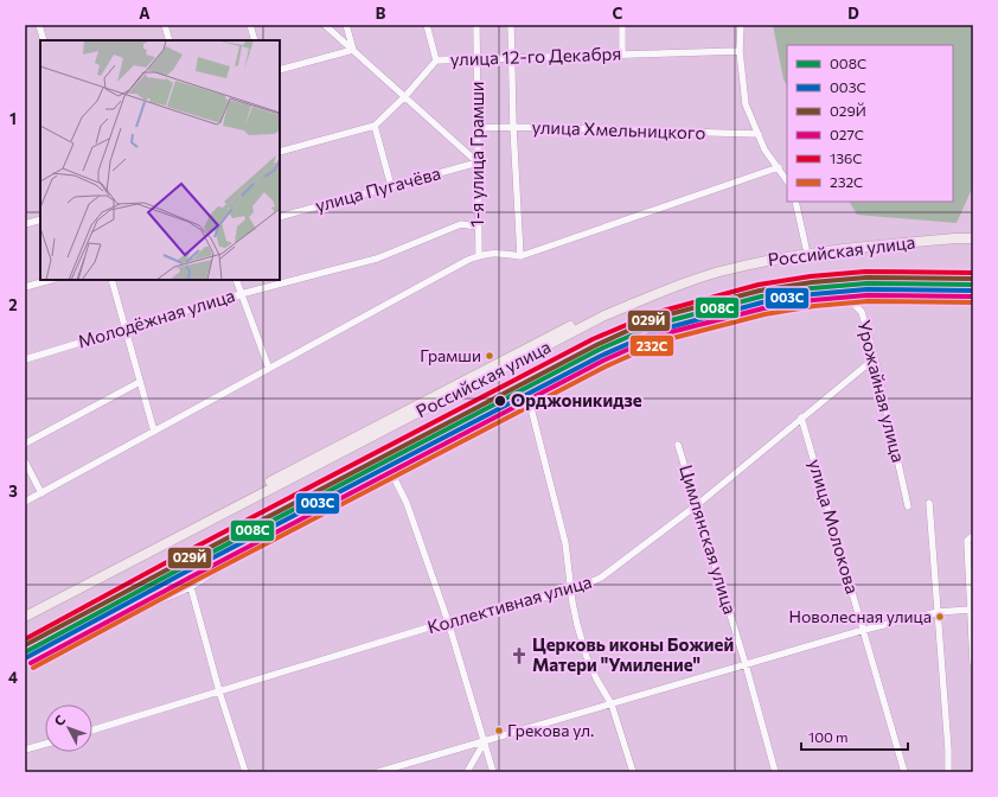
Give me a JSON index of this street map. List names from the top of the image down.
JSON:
{
  "streets": {
    "main road": ["Российская улица"],
    "street": [
      "улица 12-го Декабря",
      "улица Хмельницкого",
      "1-я улица Грамши",
      "улица Пугачёва",
      "Молодёжная улица",
      "Урожайная улица",
      "улица Молокова",
      "Цимлянская улица",
      "Коллективная улица"
    ]
  },
  "crossings": [
    ["улица 12-го Декабря", "1-я улица Грамши"],
    ["улица Хмельницкого", "1-я улица Грамши"],
    ["1-я улица Грамши", "улица Пугачёва"],
    ["1-я улица Грамши", "Молодёжная улица"],
    ["Урожайная улица", "Коллективная улица"],
    ["улица Молокова", "Коллективная улица"],
    ["Цимлянская улица", "Коллективная улица"]
  ],
  "places": {
    "other": [
      "Грамши",
      "Орджоникидзе",
      "Новолесная улица",
      "Грекова ул."
    ],
    "church": ["Церковь иконы Божией Матери \"Умиление\""]
  },
  "lines": [
    "transit line 136С",
    "transit line 029Й",
    "transit line 008С",
    "transit line 003С",
    "transit line 027С",
    "transit line 232C"
  ],
  "legend": [
    "008С",
    "003С",
    "029Й",
    "027С",
    "136С",
    "232C"
  ],
  "scale_bar": "100 m",
  "north": "top left",
  "grid": {
    "columns": [
      "A",
      "B",
      "C",
      "D"
    ],
    "rows": [
      "1",
      "2",
      "3",
      "4"
    ]
  }
}
